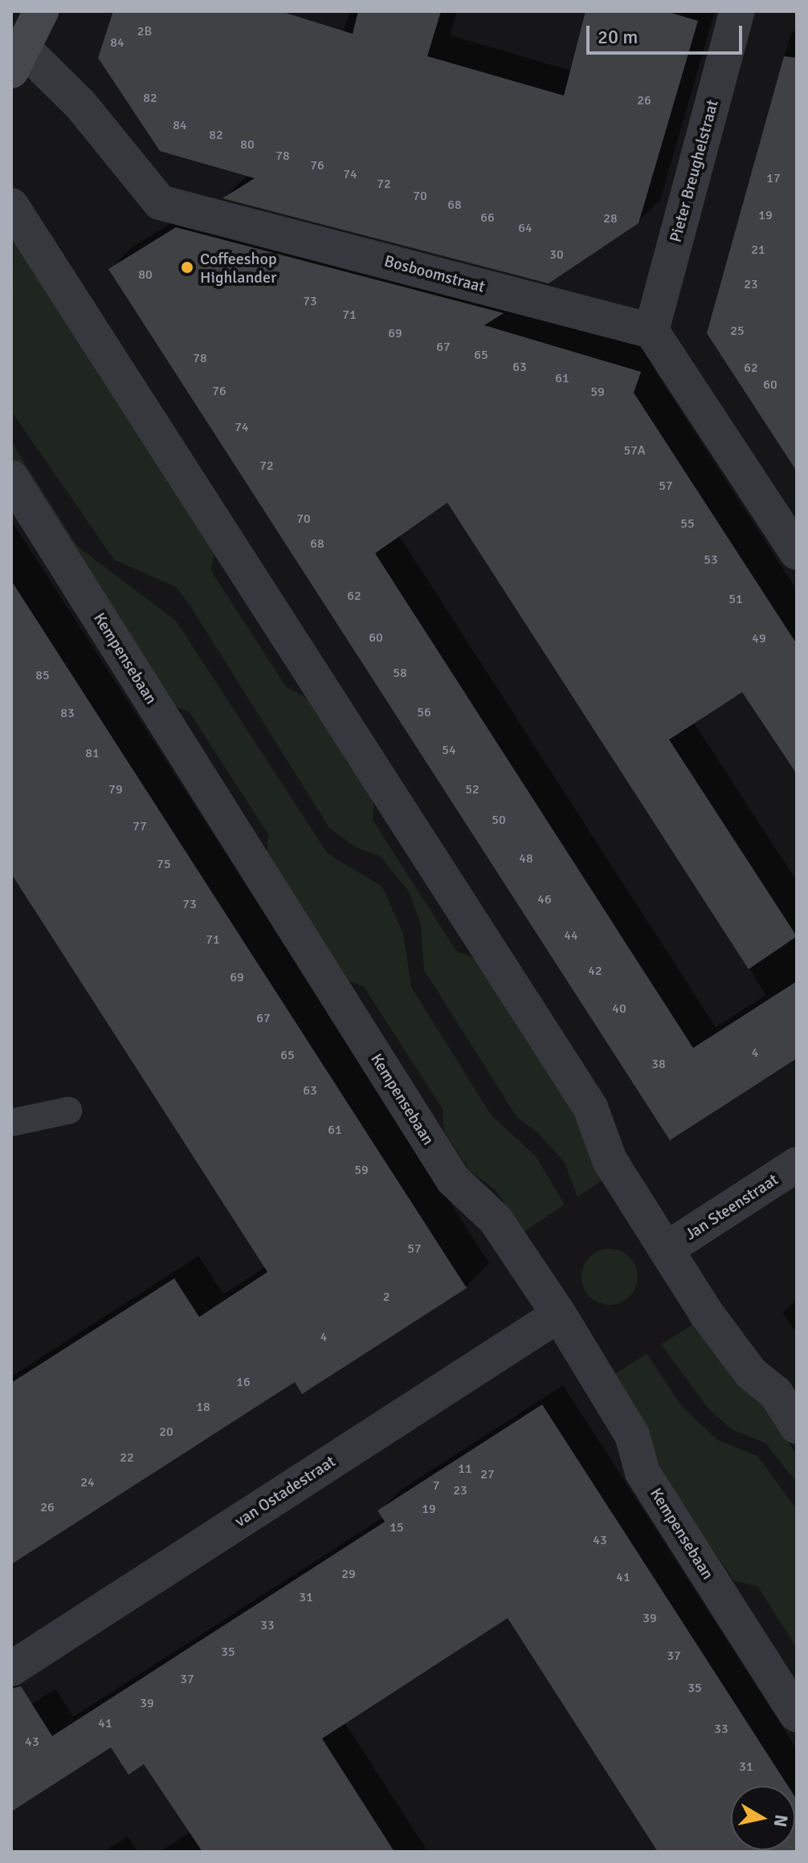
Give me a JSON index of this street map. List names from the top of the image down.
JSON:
{
  "streets": {
    "street": [
      "Pieter Breughelstraat",
      "Bosboomstraat",
      "Kempensebaan",
      "Jan Steenstraat",
      "van Ostadestraat"
    ]
  },
  "crossings": [
    ["Pieter Breughelstraat", "Bosboomstraat"],
    ["Kempensebaan", "van Ostadestraat"]
  ],
  "places": ["Coffeeshop Highlander"],
  "house_numbers": [
    "2B",
    "84",
    "82",
    "26",
    "84",
    "82",
    "80",
    "78",
    "76",
    "74",
    "17",
    "72",
    "70",
    "68",
    "19",
    "66",
    "28",
    "64",
    "21",
    "30",
    "80",
    "23",
    "73",
    "71",
    "25",
    "69",
    "67",
    "65",
    "78",
    "63",
    "62",
    "61",
    "60",
    "76",
    "59",
    "74",
    "57A",
    "72",
    "57",
    "70",
    "55",
    "68",
    "53",
    "62",
    "51",
    "60",
    "49",
    "58",
    "85",
    "56",
    "83",
    "54",
    "81",
    "79",
    "52",
    "50",
    "77",
    "48",
    "75",
    "46",
    "73",
    "44",
    "71",
    "42",
    "69",
    "40",
    "67",
    "4",
    "65",
    "38",
    "63",
    "61",
    "59",
    "57",
    "2",
    "4",
    "16",
    "18",
    "20",
    "22",
    "11",
    "27",
    "24",
    "7",
    "23",
    "26",
    "19",
    "15",
    "43",
    "29",
    "41",
    "31",
    "39",
    "33",
    "35",
    "37",
    "37",
    "35",
    "39",
    "41",
    "33",
    "43",
    "31"
  ],
  "scale_bar": "20 m",
  "north": "right"
}
